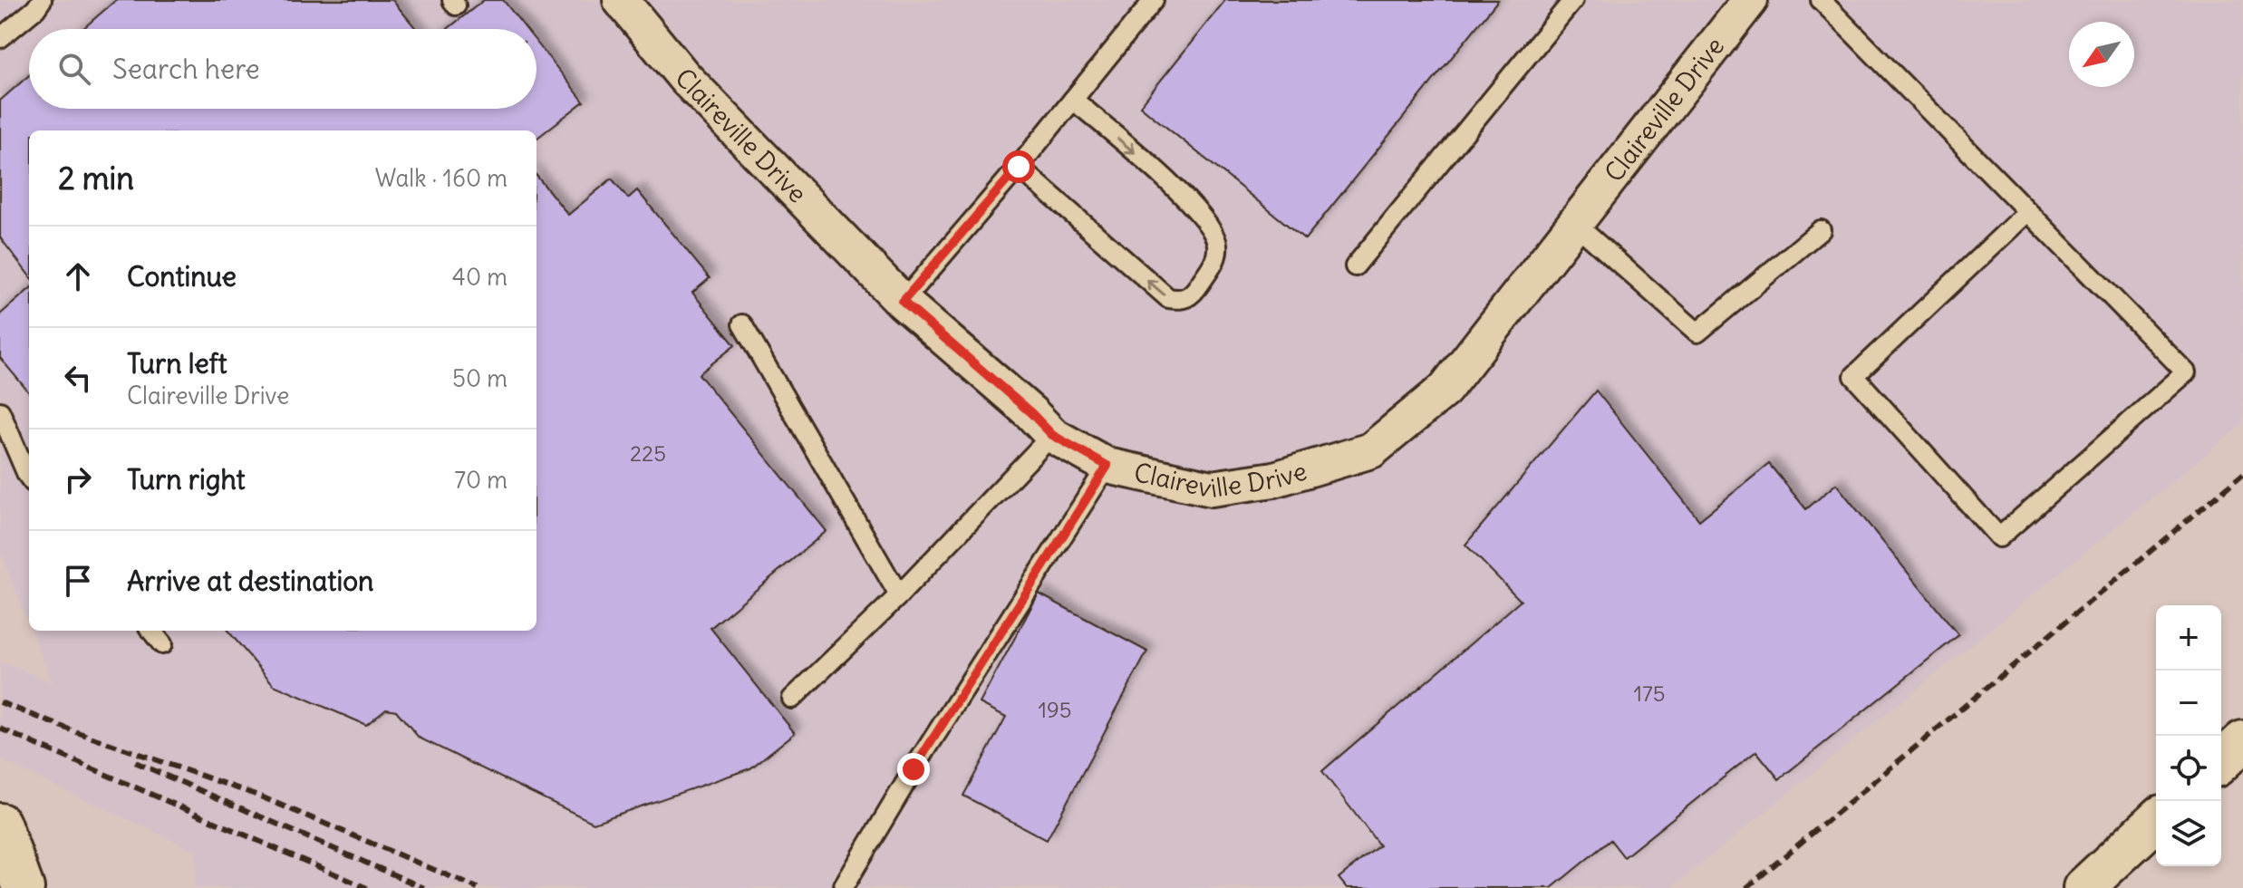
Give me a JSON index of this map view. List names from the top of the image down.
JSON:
{
  "streets": {
    "street": ["Claireville Drive"]
  },
  "house_numbers": ["225", "175", "195"],
  "north": "bottom left",
  "page": {
    "search": "Search here",
    "heading": ["2 min", "Walk · 160 m"],
    "list": [
      ["Continue", "40 m"],
      ["Turn left", "Claireville Drive", "50 m"],
      ["Turn right", "70 m"],
      "Arrive at destination"
    ],
    "map_buttons": ["+", "−"]
  }
}
